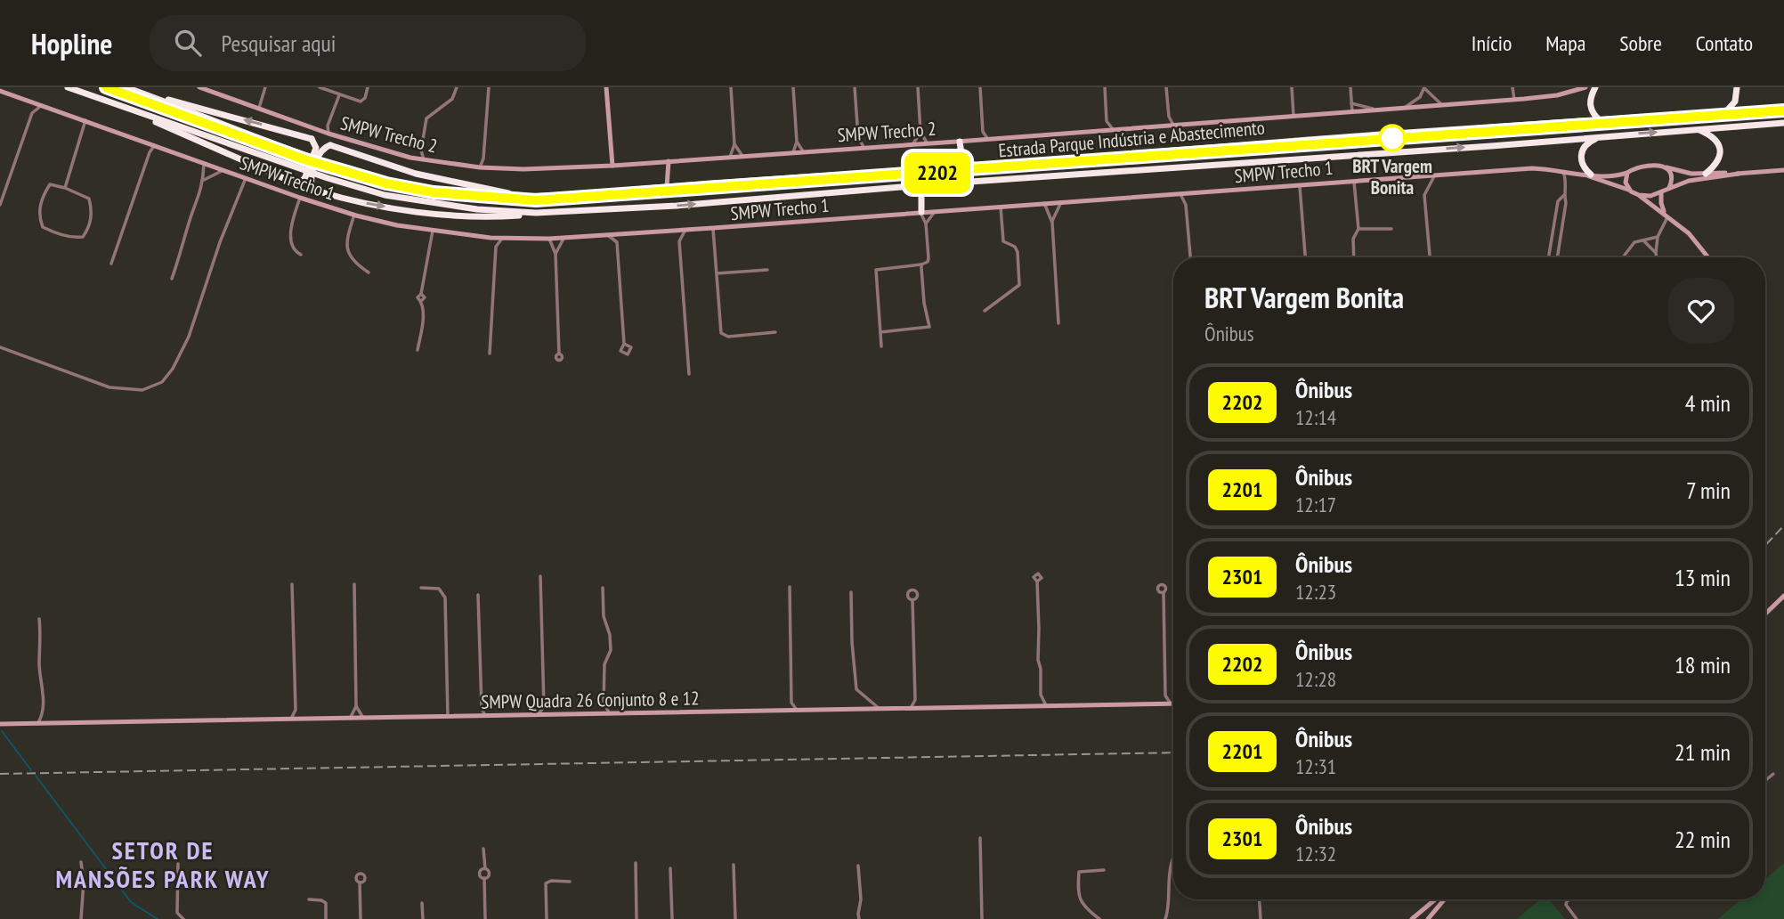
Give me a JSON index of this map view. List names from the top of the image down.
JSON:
{
  "streets": {
    "highway": ["Estrada Parque Indústria e Abastecimento"],
    "street": ["SMPW Trecho 2", "SMPW Trecho 1", "SMPW Quadra 26 Conjunto 8 e 12"]
  },
  "districts": ["SETOR DE MANSÕES PARK WAY"],
  "places": ["BRT Vargem Bonita"],
  "lines": ["bus line 2202"],
  "page": {
    "header": "Hopline",
    "search": "Pesquisar aqui",
    "nav": [
      "Início",
      "Mapa",
      "Sobre",
      "Contato"
    ],
    "on_map": "2202",
    "heading": ["BRT Vargem Bonita", "Ônibus"],
    "list": [
      {
        "mark": "2202",
        "name": "Ônibus",
        "note": "12:14",
        "value": "4 min"
      },
      {
        "mark": "2201",
        "name": "Ônibus",
        "note": "12:17",
        "value": "7 min"
      },
      {
        "mark": "2301",
        "name": "Ônibus",
        "note": "12:23",
        "value": "13 min"
      },
      {
        "mark": "2202",
        "name": "Ônibus",
        "note": "12:28",
        "value": "18 min"
      },
      {
        "mark": "2201",
        "name": "Ônibus",
        "note": "12:31",
        "value": "21 min"
      },
      {
        "mark": "2301",
        "name": "Ônibus",
        "note": "12:32",
        "value": "22 min"
      }
    ]
  }
}
